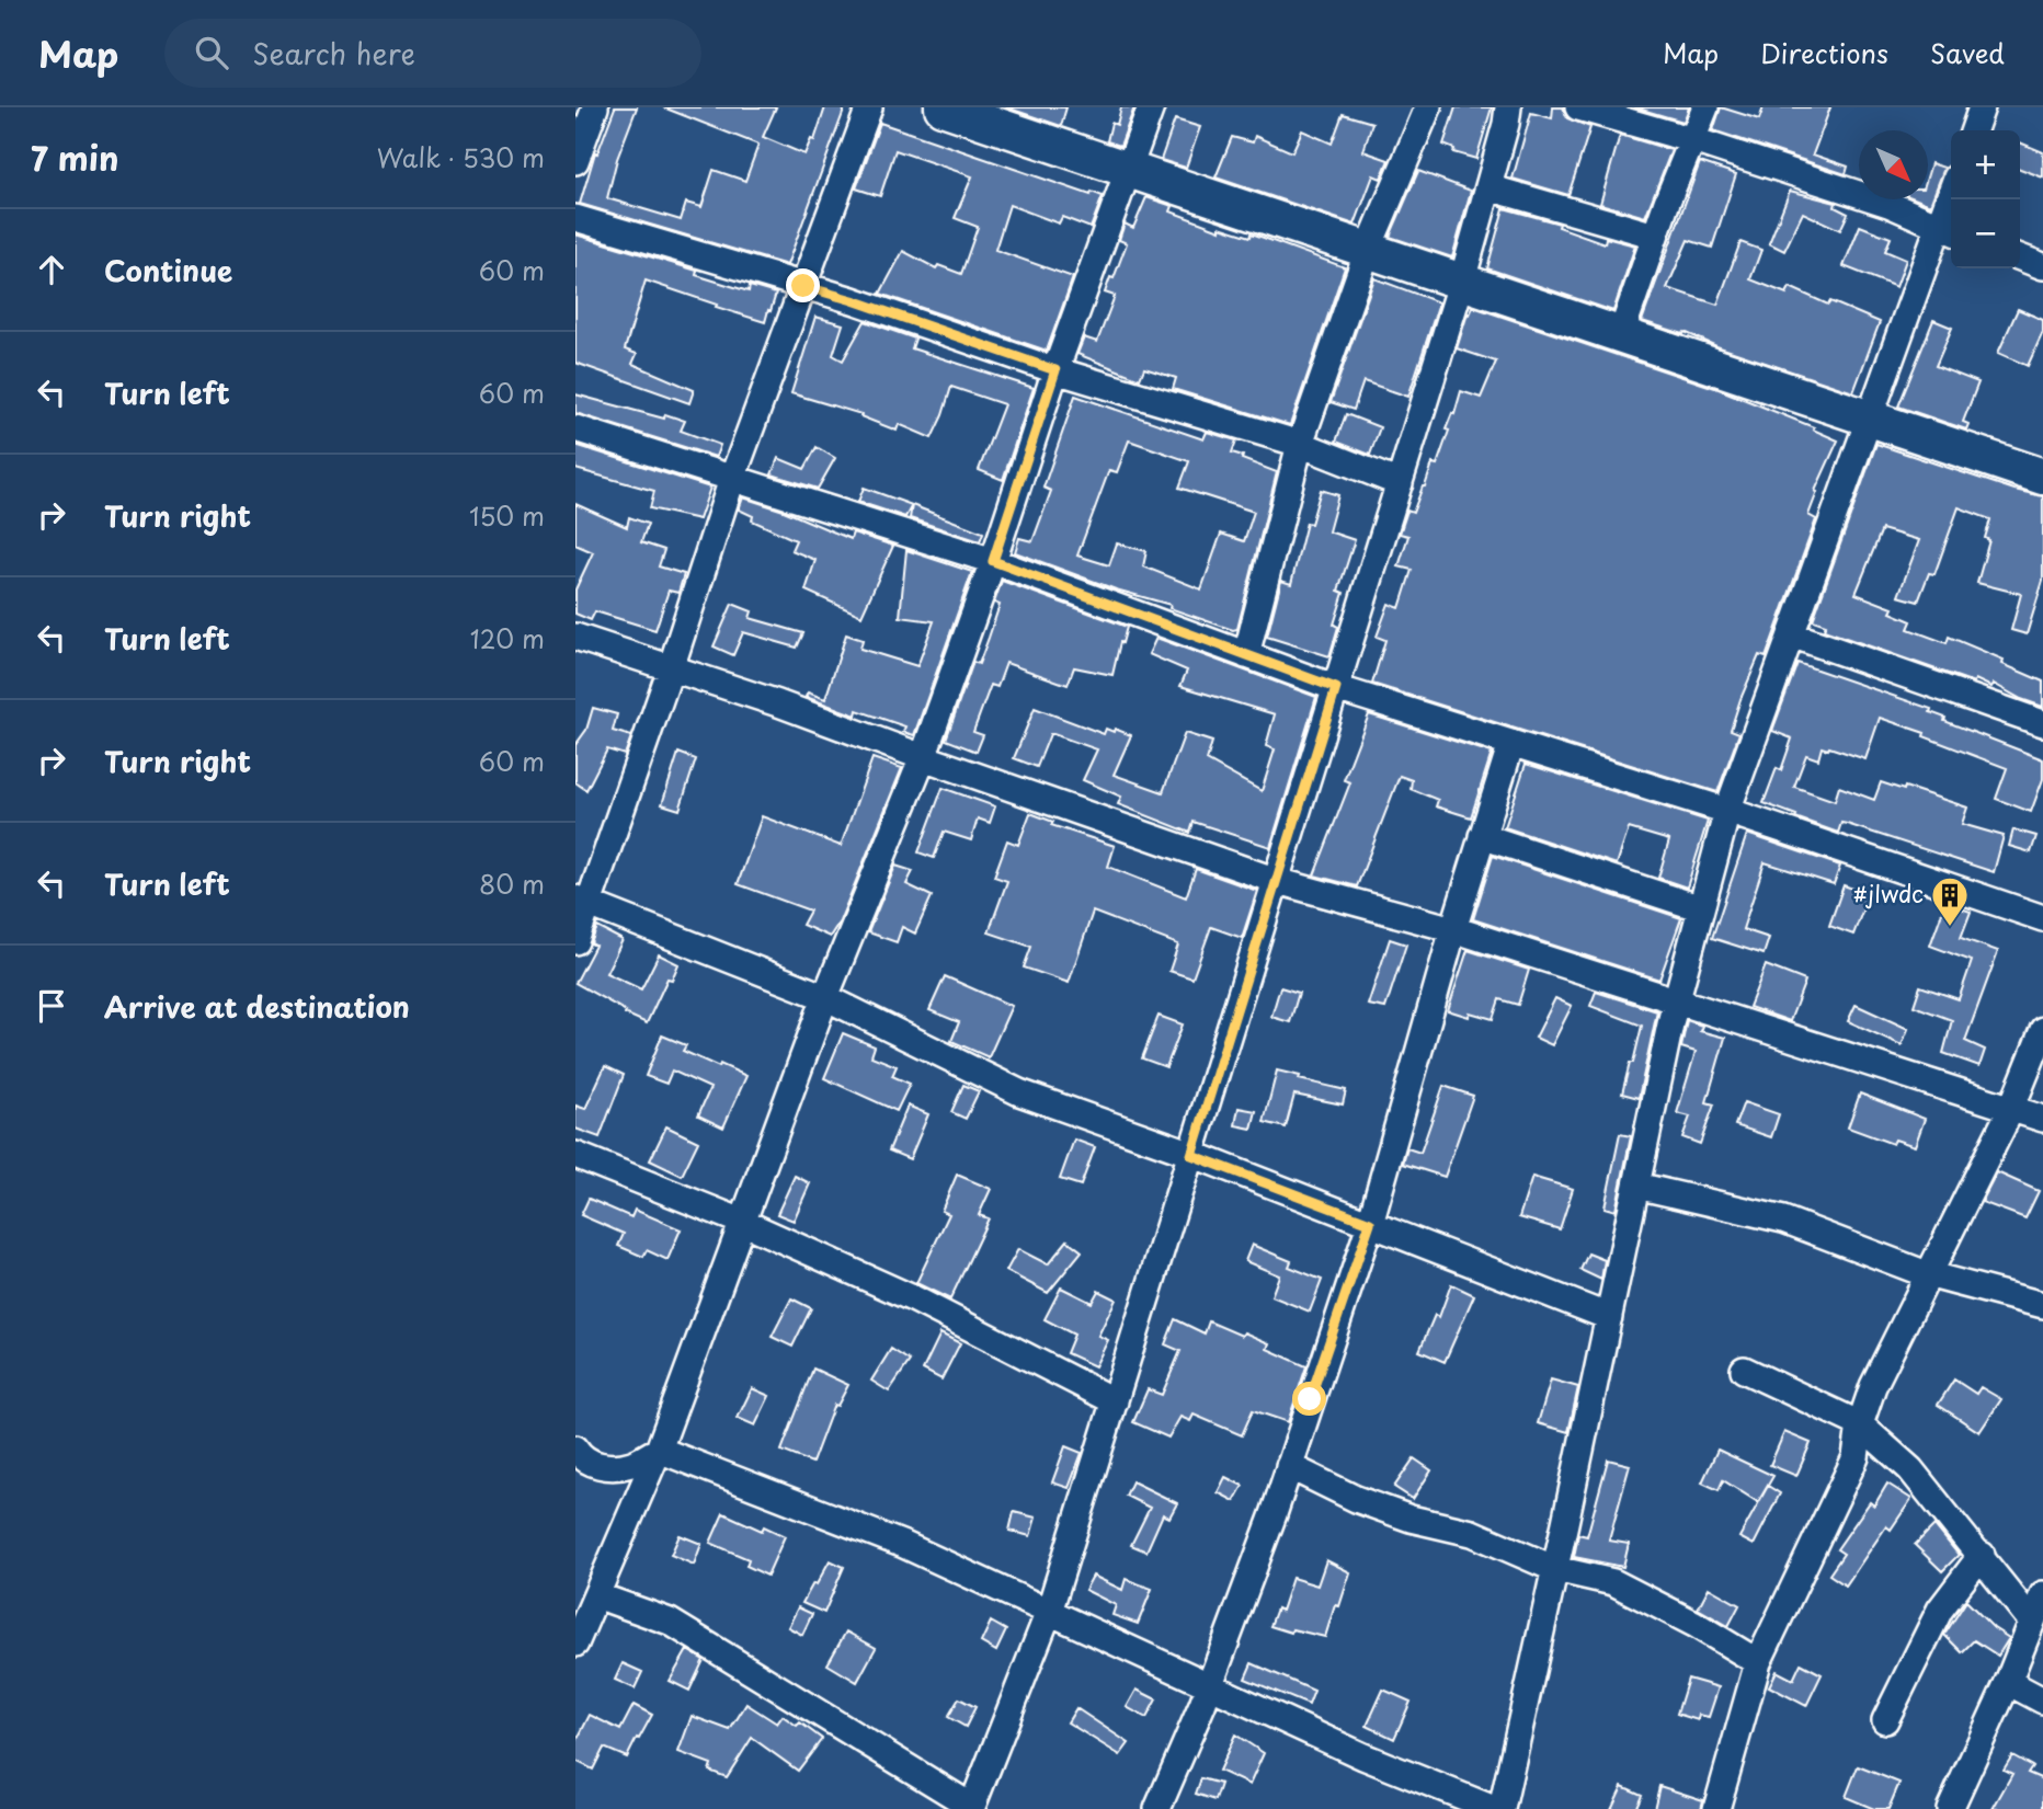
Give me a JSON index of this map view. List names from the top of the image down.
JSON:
{
  "places": {
    "building": ["#jlwdc"]
  },
  "north": "bottom right",
  "page": {
    "header": "Map",
    "search": "Search here",
    "nav": ["Map", "Directions", "Saved"],
    "heading": ["7 min", "Walk · 530 m"],
    "map_buttons": ["+", "−"],
    "list": [
      ["Continue", "60 m"],
      ["Turn left", "60 m"],
      ["Turn right", "150 m"],
      ["Turn left", "120 m"],
      ["Turn right", "60 m"],
      ["Turn left", "80 m"],
      "Arrive at destination"
    ]
  }
}
